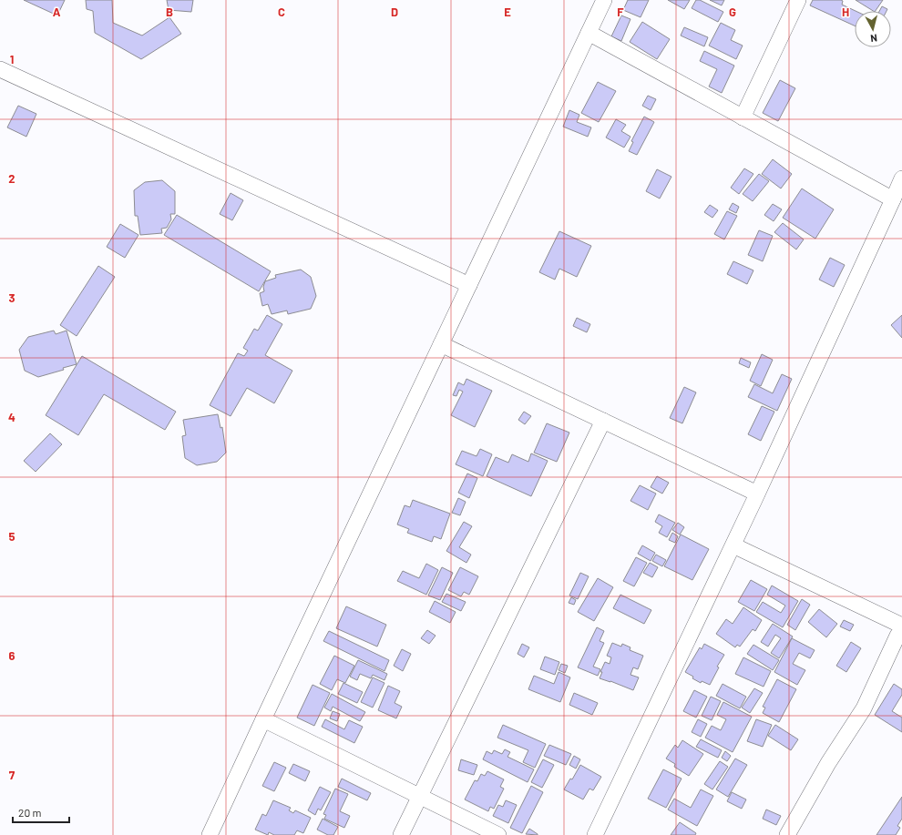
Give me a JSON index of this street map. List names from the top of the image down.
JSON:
{
  "scale_bar": "20 m",
  "north": "bottom",
  "grid": {
    "columns": [
      "A",
      "B",
      "C",
      "D",
      "E",
      "F",
      "G",
      "H"
    ],
    "rows": [
      "1",
      "2",
      "3",
      "4",
      "5",
      "6",
      "7"
    ]
  }
}
